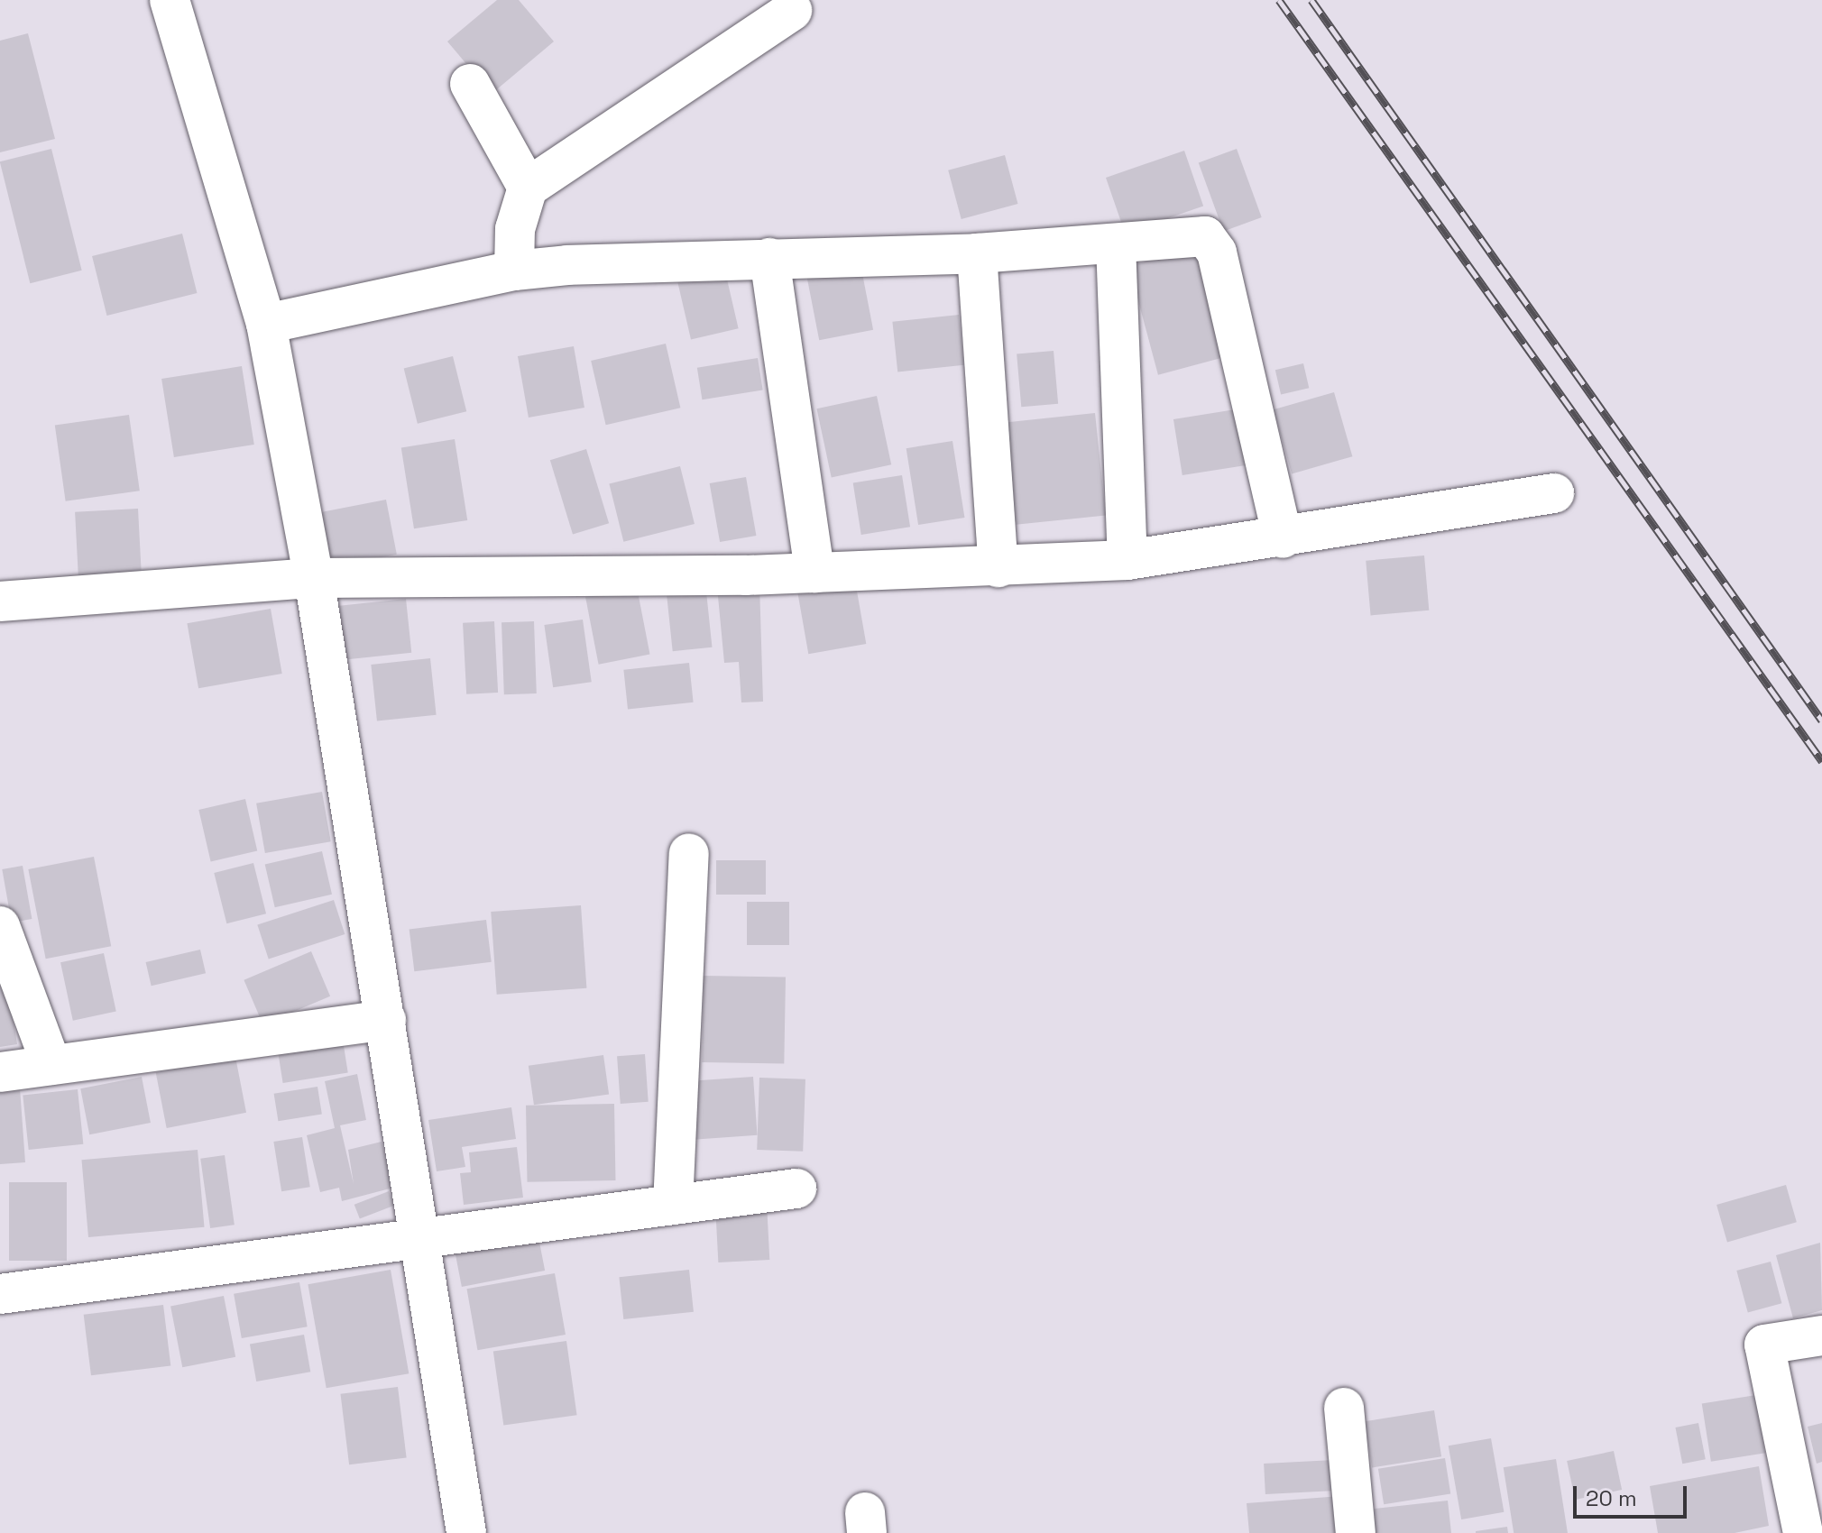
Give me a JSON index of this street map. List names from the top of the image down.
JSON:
{
  "scale_bar": "20 m"
}
